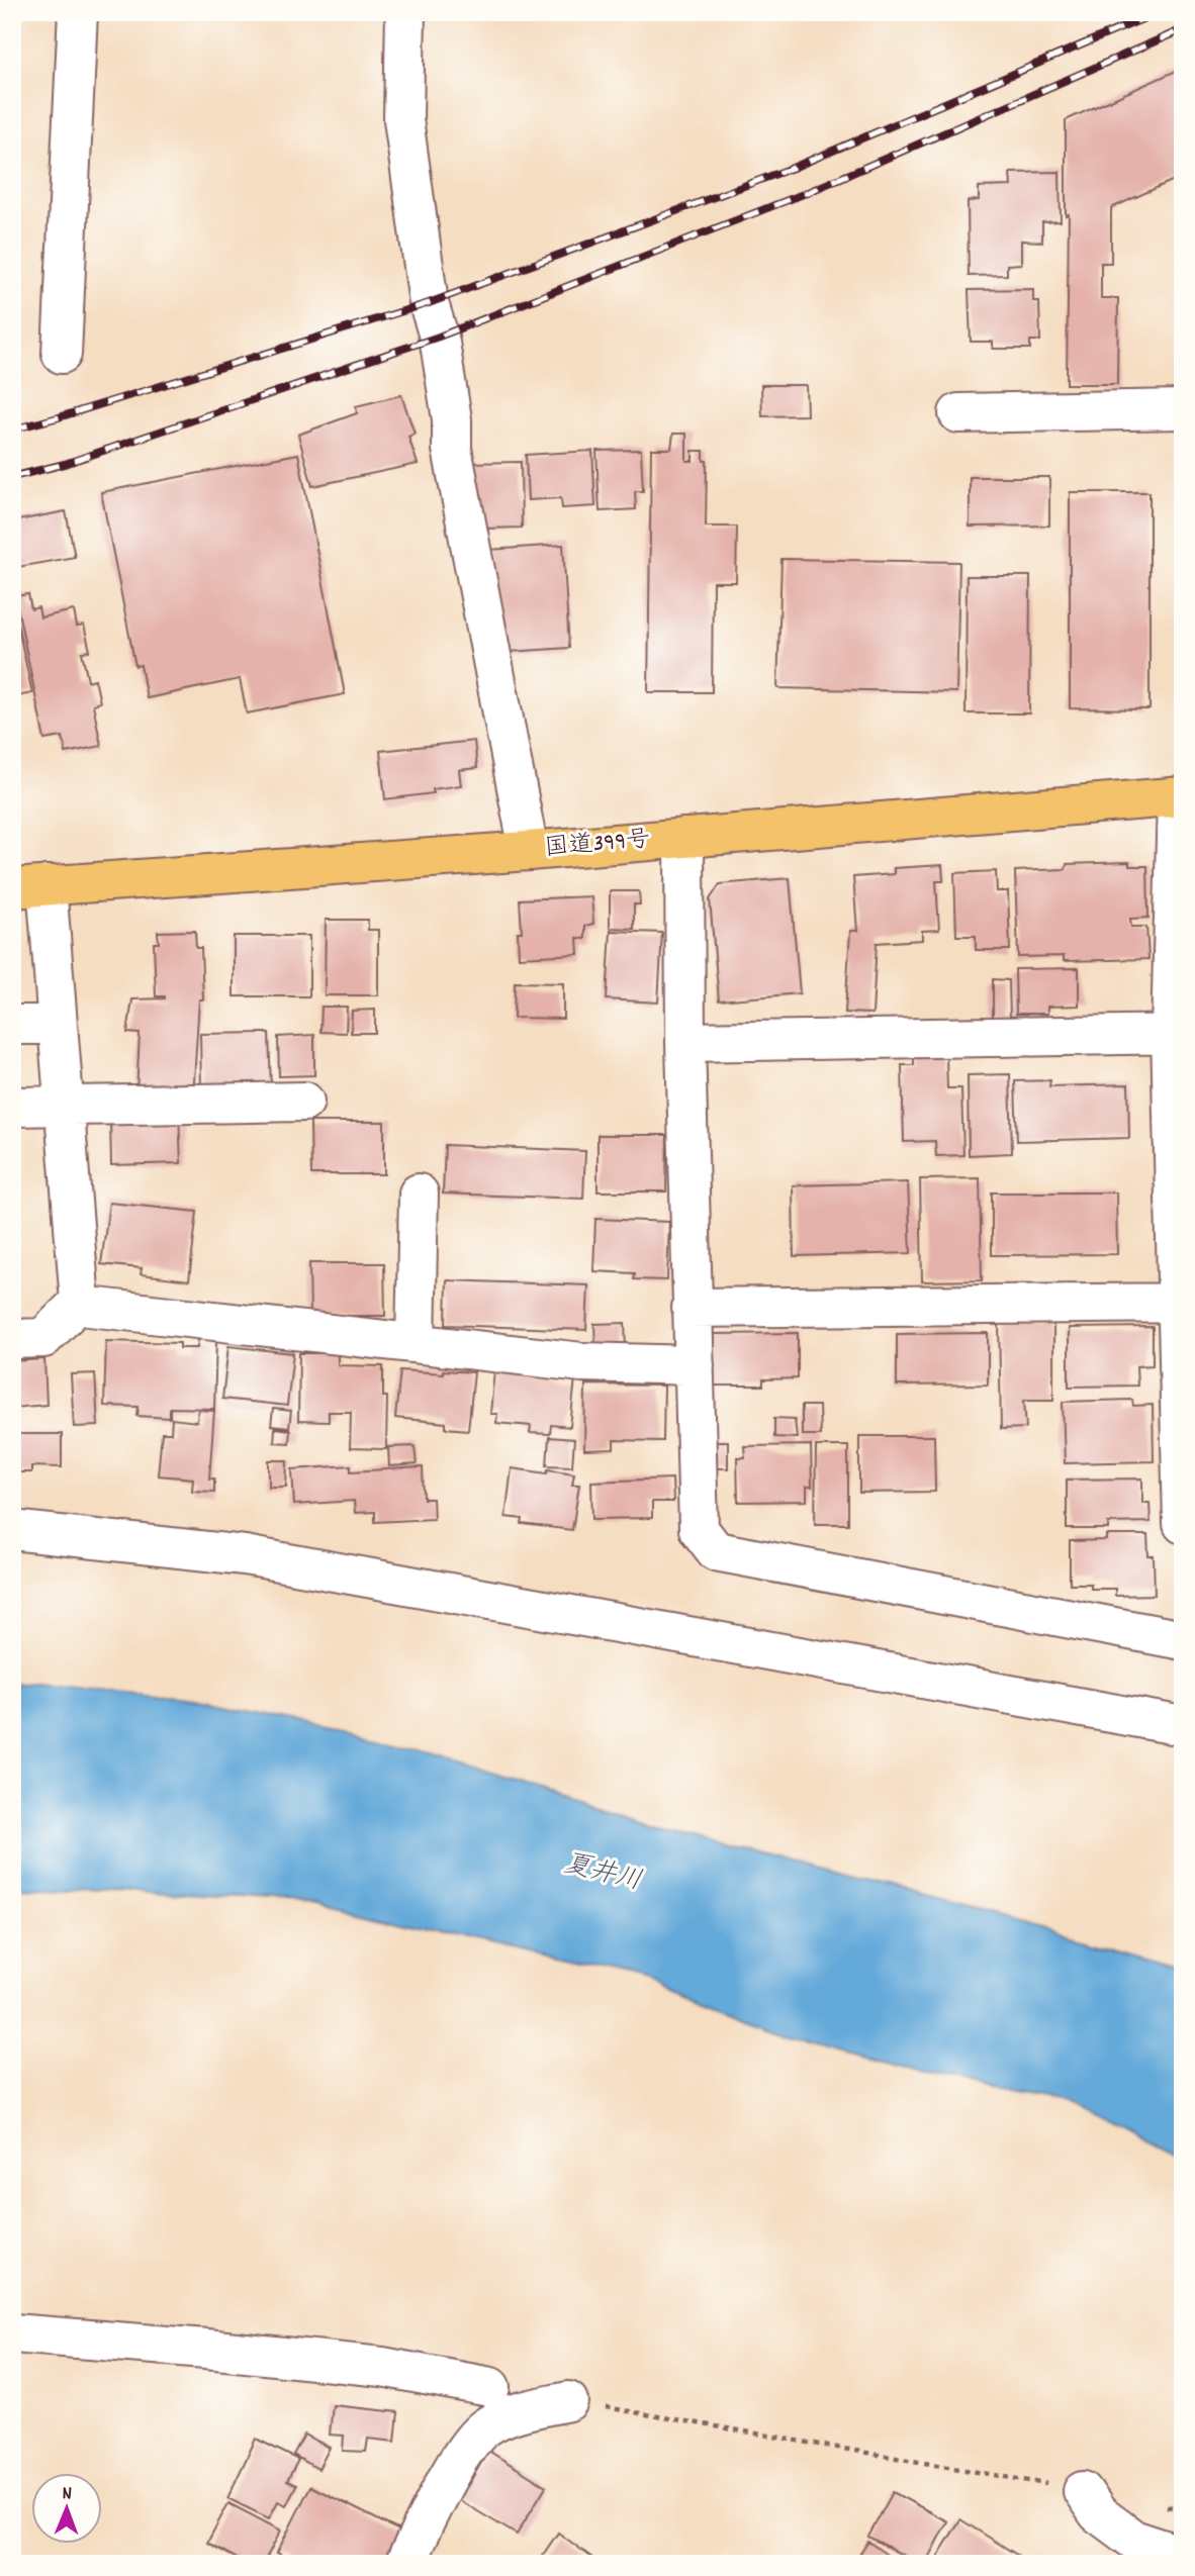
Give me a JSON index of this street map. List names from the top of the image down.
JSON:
{
  "streets": {
    "highway": ["国道399号"]
  },
  "water": ["夏井川"],
  "north": "top"
}
